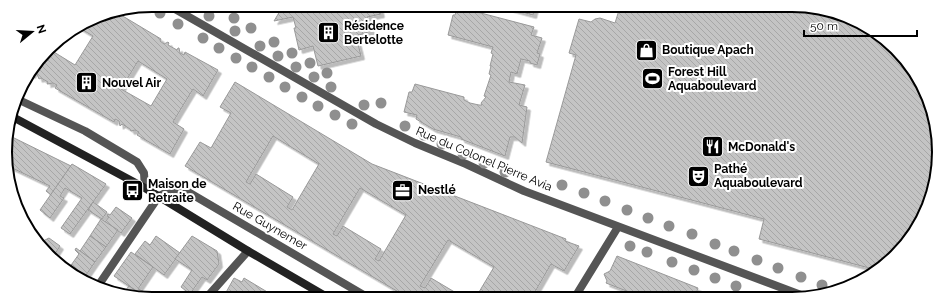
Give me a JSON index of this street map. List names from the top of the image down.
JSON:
{
  "streets": {
    "street": ["Rue du Colonel Pierre Avia", "Rue Guynemer"]
  },
  "places": {
    "building": ["Résidence Bertelotte", "Nouvel Air"],
    "shop": ["Boutique Apach"],
    "sports": ["Forest Hill Aquaboulevard"],
    "restaurant": ["McDonald's"],
    "theatre": ["Pathé Aquaboulevard"],
    "office": ["Nestlé"],
    "bus stop": ["Maison de Retraite"]
  },
  "scale_bar": "50 m",
  "north": "right"
}
